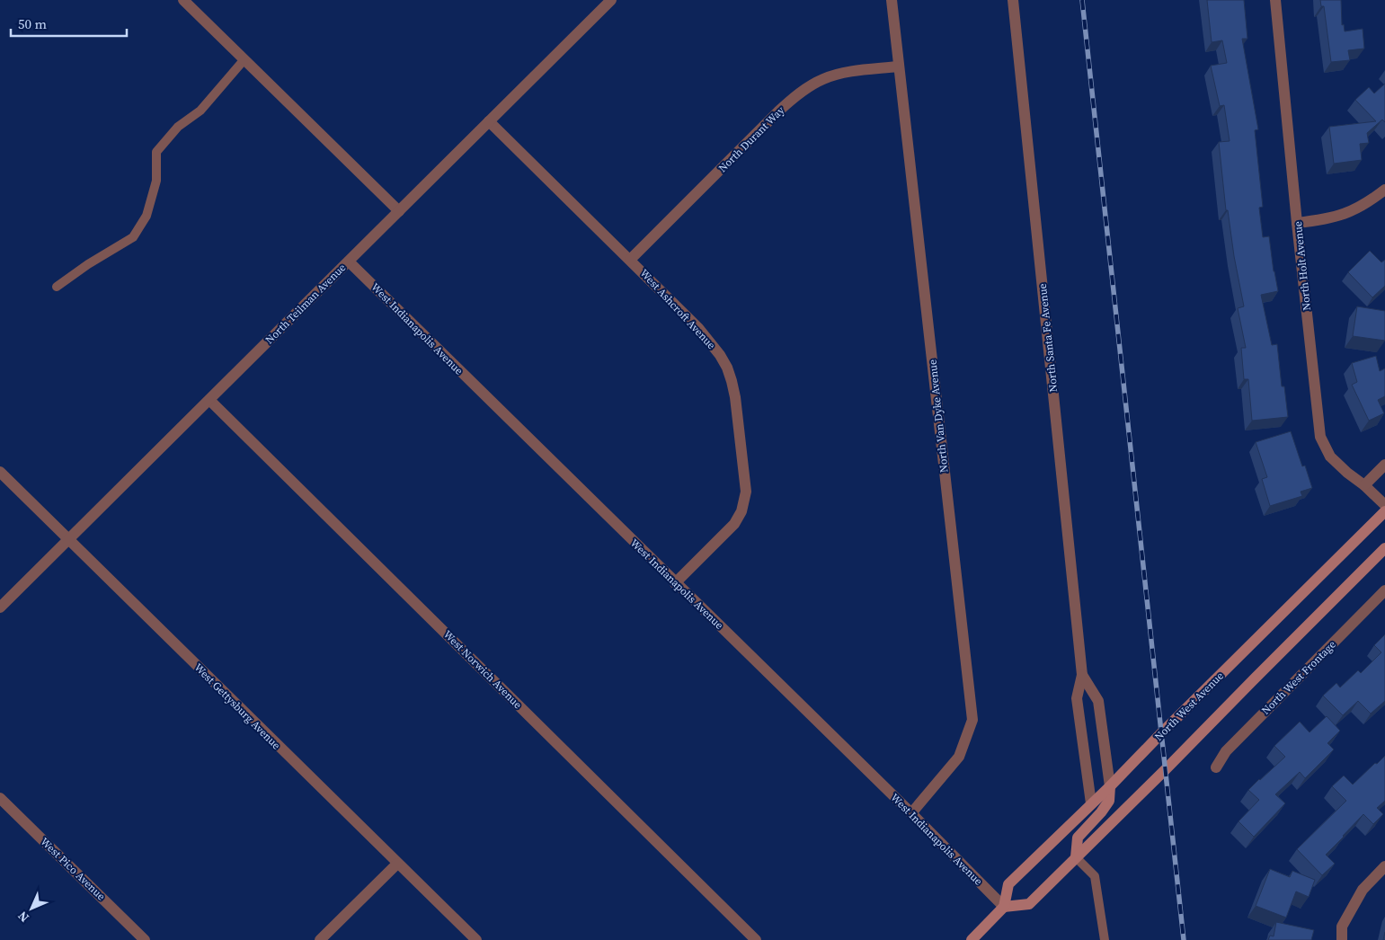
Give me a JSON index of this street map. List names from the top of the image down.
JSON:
{
  "streets": {
    "main road": ["North West Avenue"],
    "street": [
      "North Durant Way",
      "North Holt Avenue",
      "North Teilman Avenue",
      "West Ashcroft Avenue",
      "West Indianapolis Avenue",
      "North Santa Fe Avenue",
      "North Van Dyke Avenue",
      "West Norwich Avenue",
      "North West Frontage",
      "West Gettysburg Avenue",
      "West Pico Avenue"
    ]
  },
  "crossings": [
    ["North Durant Way", "West Ashcroft Avenue"],
    ["North Durant Way", "North Van Dyke Avenue"],
    ["North Teilman Avenue", "West Ashcroft Avenue"],
    ["North Teilman Avenue", "West Indianapolis Avenue"],
    ["North Teilman Avenue", "West Norwich Avenue"],
    ["North Teilman Avenue", "West Gettysburg Avenue"],
    ["West Ashcroft Avenue", "West Indianapolis Avenue"],
    ["West Indianapolis Avenue", "North Van Dyke Avenue"],
    ["West Indianapolis Avenue", "North West Avenue"],
    ["North Santa Fe Avenue", "North West Avenue"]
  ],
  "scale_bar": "50 m",
  "north": "bottom left"
}
